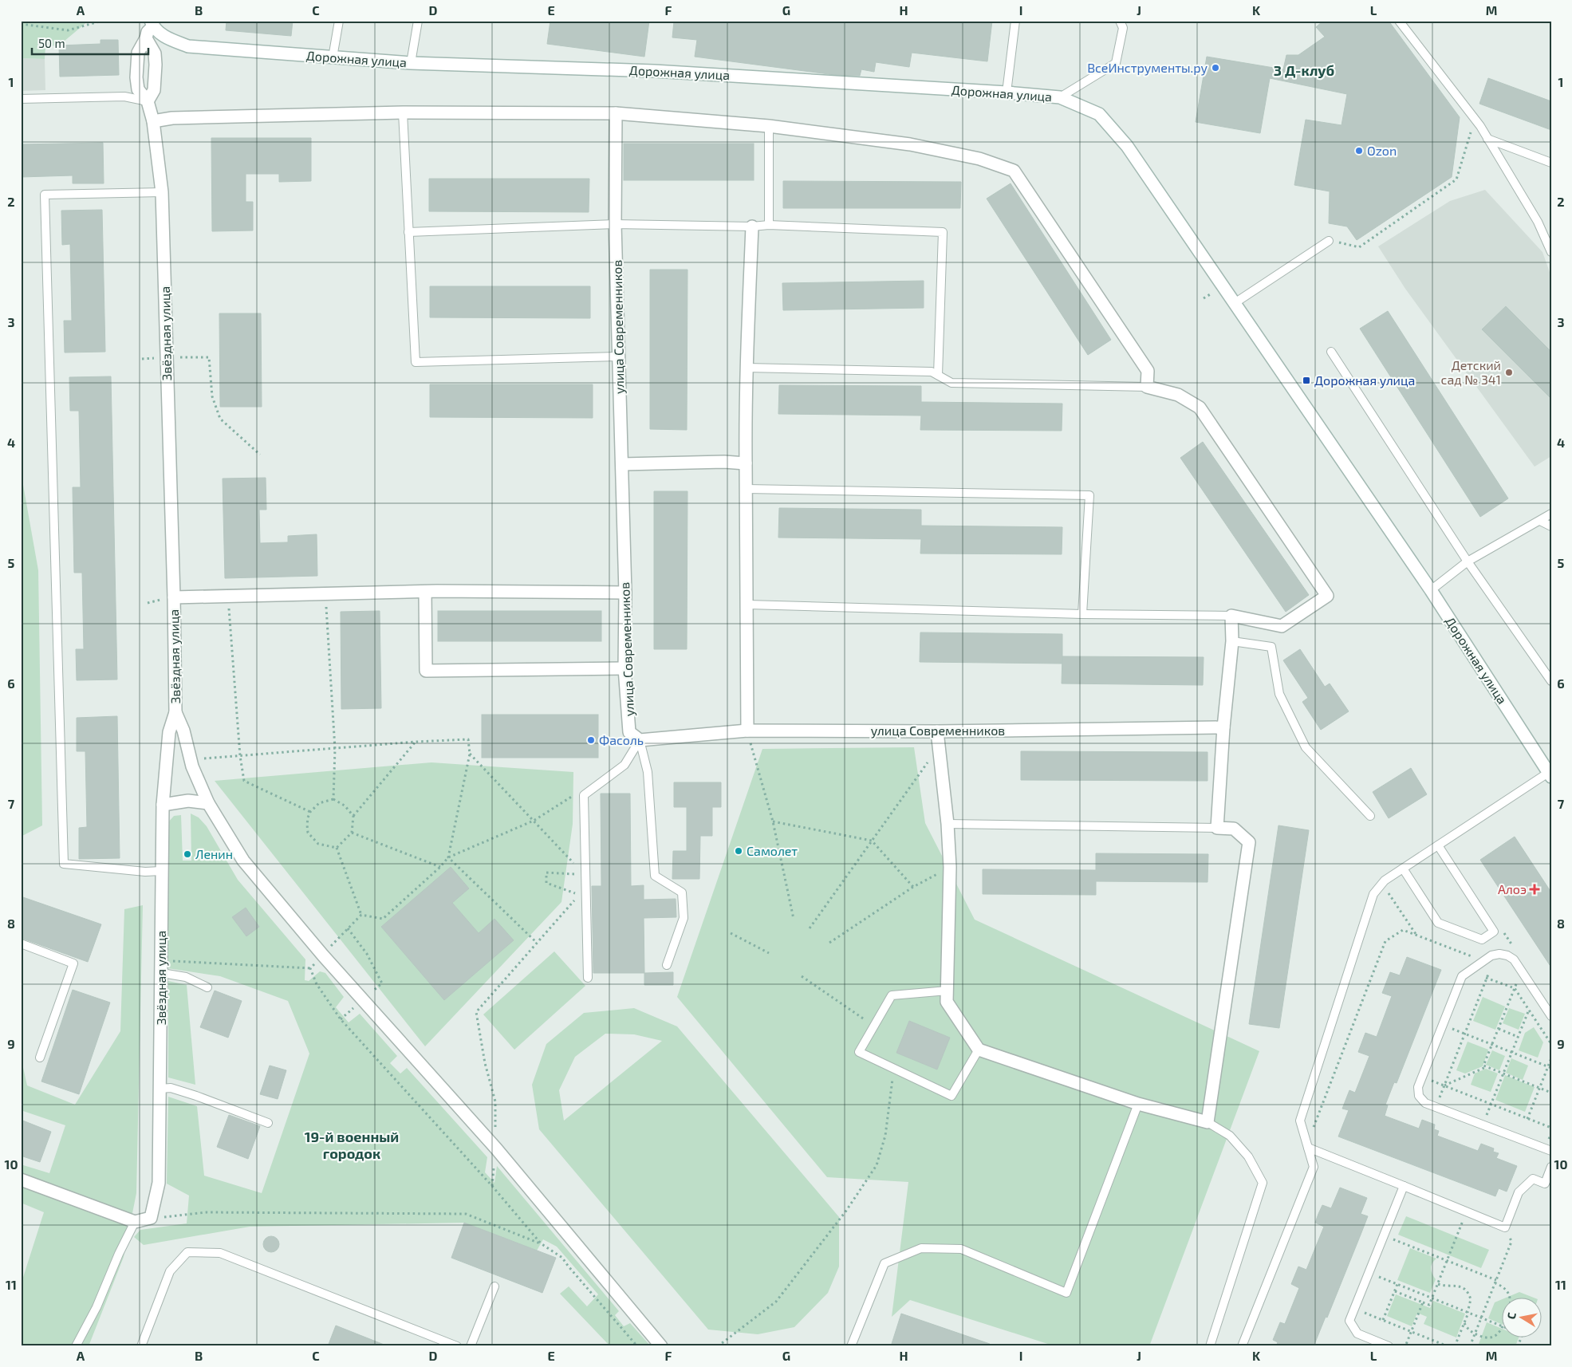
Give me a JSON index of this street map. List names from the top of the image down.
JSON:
{
  "streets": {
    "street": ["Дорожная улица", "улица Современников", "Звёздная улица"]
  },
  "districts": ["3 Д-клуб", "19-й военный городок"],
  "places": {
    "other": [
      "ВсеИнструменты.ру",
      "Ozon",
      "Детский сад № 341",
      "Фасоль",
      "Самолет",
      "Ленин"
    ],
    "transit": ["Дорожная улица"],
    "health": ["Алоэ"]
  },
  "scale_bar": "50 m",
  "north": "left",
  "grid": {
    "columns": [
      "A",
      "B",
      "C",
      "D",
      "E",
      "F",
      "G",
      "H",
      "I",
      "J",
      "K",
      "L",
      "M"
    ],
    "rows": [
      "1",
      "2",
      "3",
      "4",
      "5",
      "6",
      "7",
      "8",
      "9",
      "10",
      "11"
    ]
  }
}
